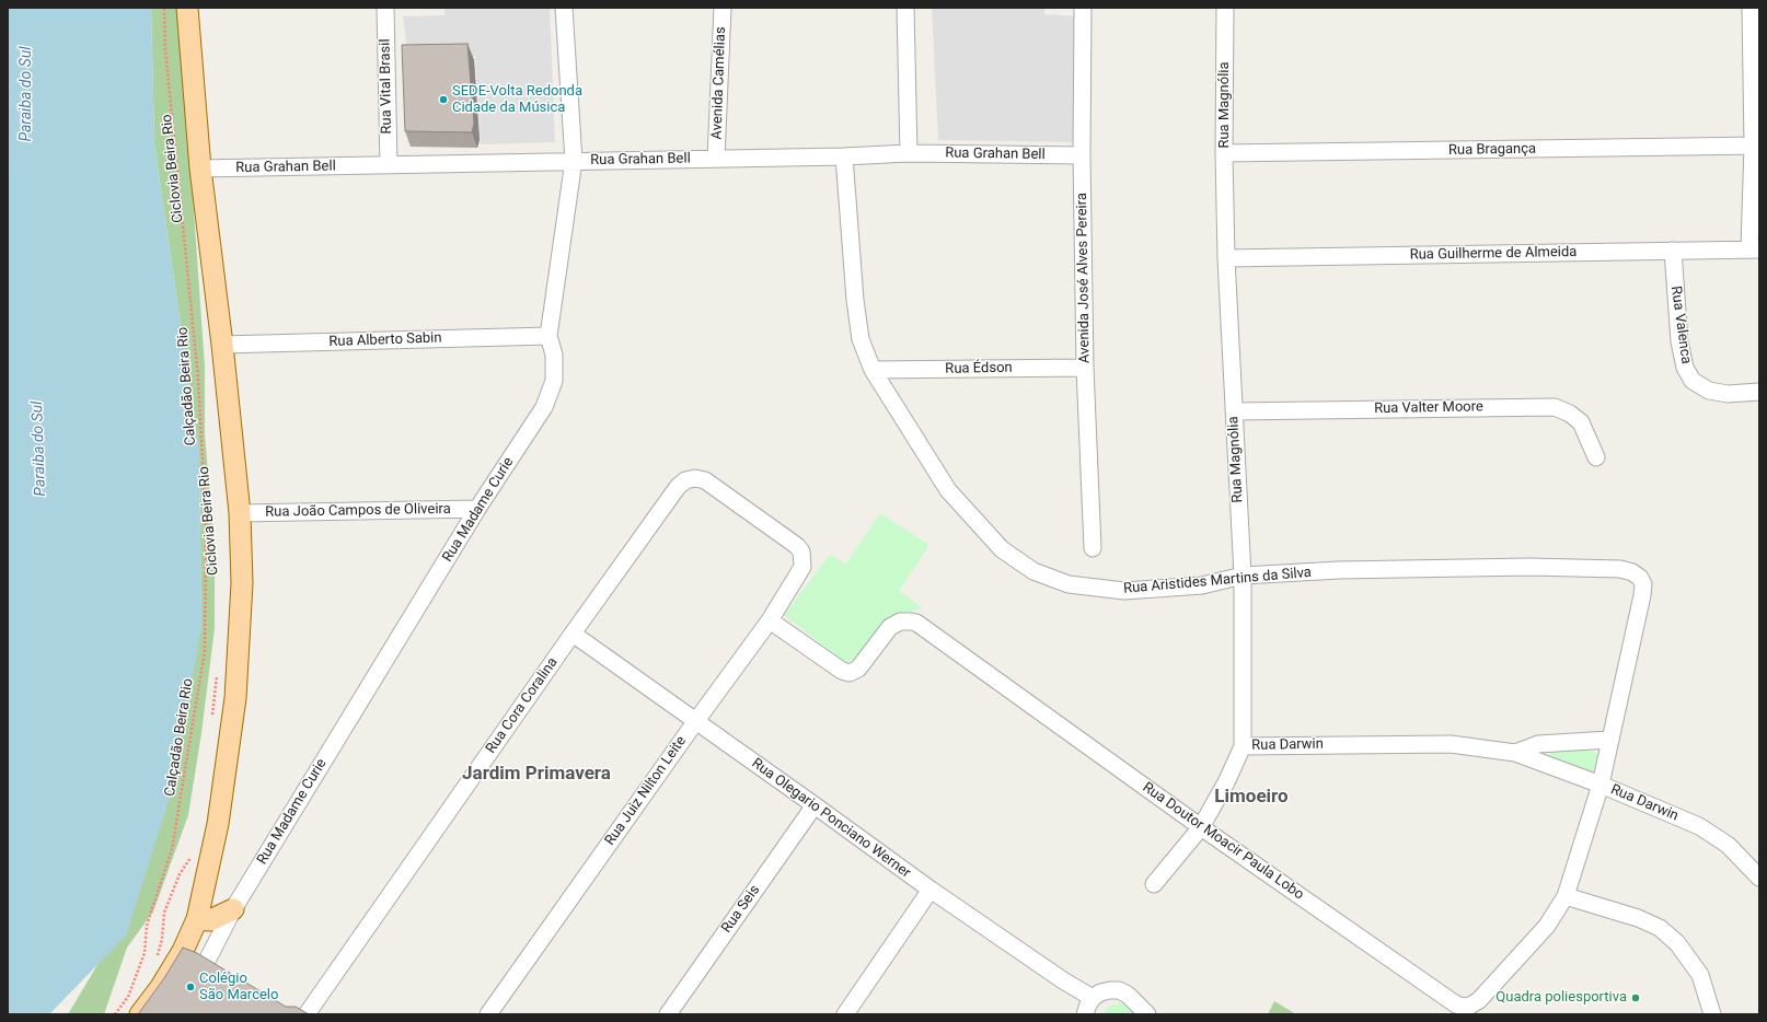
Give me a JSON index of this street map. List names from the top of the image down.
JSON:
{
  "streets": {
    "street": [
      "Avenida Camélias",
      "Rua Vital Brasil",
      "Rua Magnólia",
      "Rua Bragança",
      "Rua Grahan Bell",
      "Rua Guilherme de Almeida",
      "Avenida José Alves Pereira",
      "Rua Valenca",
      "Rua Alberto Sabin",
      "Rua Édson",
      "Rua Valter Moore",
      "Rua Madame Curie",
      "Rua João Campos de Oliveira",
      "Rua Aristides Martins da Silva",
      "Rua Cora Coralina",
      "Rua Darwin",
      "Rua Juiz Nilton Leite",
      "Rua Olegario Ponciano Werner",
      "Rua Doutor Moacir Paula Lobo",
      "Rua Seis"
    ],
    "path": ["Calçadão Beira Rio"]
  },
  "crossings": [
    ["Avenida Camélias", "Rua Grahan Bell"],
    ["Rua Vital Brasil", "Rua Grahan Bell"],
    ["Rua Magnólia", "Rua Bragança"],
    ["Rua Magnólia", "Rua Guilherme de Almeida"],
    ["Rua Magnólia", "Rua Valter Moore"],
    ["Rua Magnólia", "Rua Aristides Martins da Silva"],
    ["Rua Magnólia", "Rua Darwin"],
    ["Rua Magnólia", "Rua Doutor Moacir Paula Lobo"],
    ["Rua Grahan Bell", "Avenida José Alves Pereira"],
    ["Rua Grahan Bell", "Rua Madame Curie"],
    ["Rua Grahan Bell", "Rua Aristides Martins da Silva"],
    ["Rua Guilherme de Almeida", "Rua Valenca"],
    ["Avenida José Alves Pereira", "Rua Édson"],
    ["Rua Alberto Sabin", "Rua Madame Curie"],
    ["Rua Édson", "Rua Aristides Martins da Silva"],
    ["Rua Madame Curie", "Rua João Campos de Oliveira"],
    ["Rua Aristides Martins da Silva", "Rua Darwin"],
    ["Rua Aristides Martins da Silva", "Rua Doutor Moacir Paula Lobo"],
    ["Rua Cora Coralina", "Rua Juiz Nilton Leite"],
    ["Rua Cora Coralina", "Rua Olegario Ponciano Werner"],
    ["Rua Darwin", "Rua Doutor Moacir Paula Lobo"],
    ["Rua Juiz Nilton Leite", "Rua Olegario Ponciano Werner"],
    ["Rua Juiz Nilton Leite", "Rua Doutor Moacir Paula Lobo"],
    ["Rua Olegario Ponciano Werner", "Rua Seis"]
  ],
  "districts": ["Jardim Primavera", "Limoeiro"],
  "water": ["Paraiba do Sul"],
  "places": ["SEDE-Volta Redonda Cidade da Música", "Colégio São Marcelo", "Quadra poliesportiva"]
}
